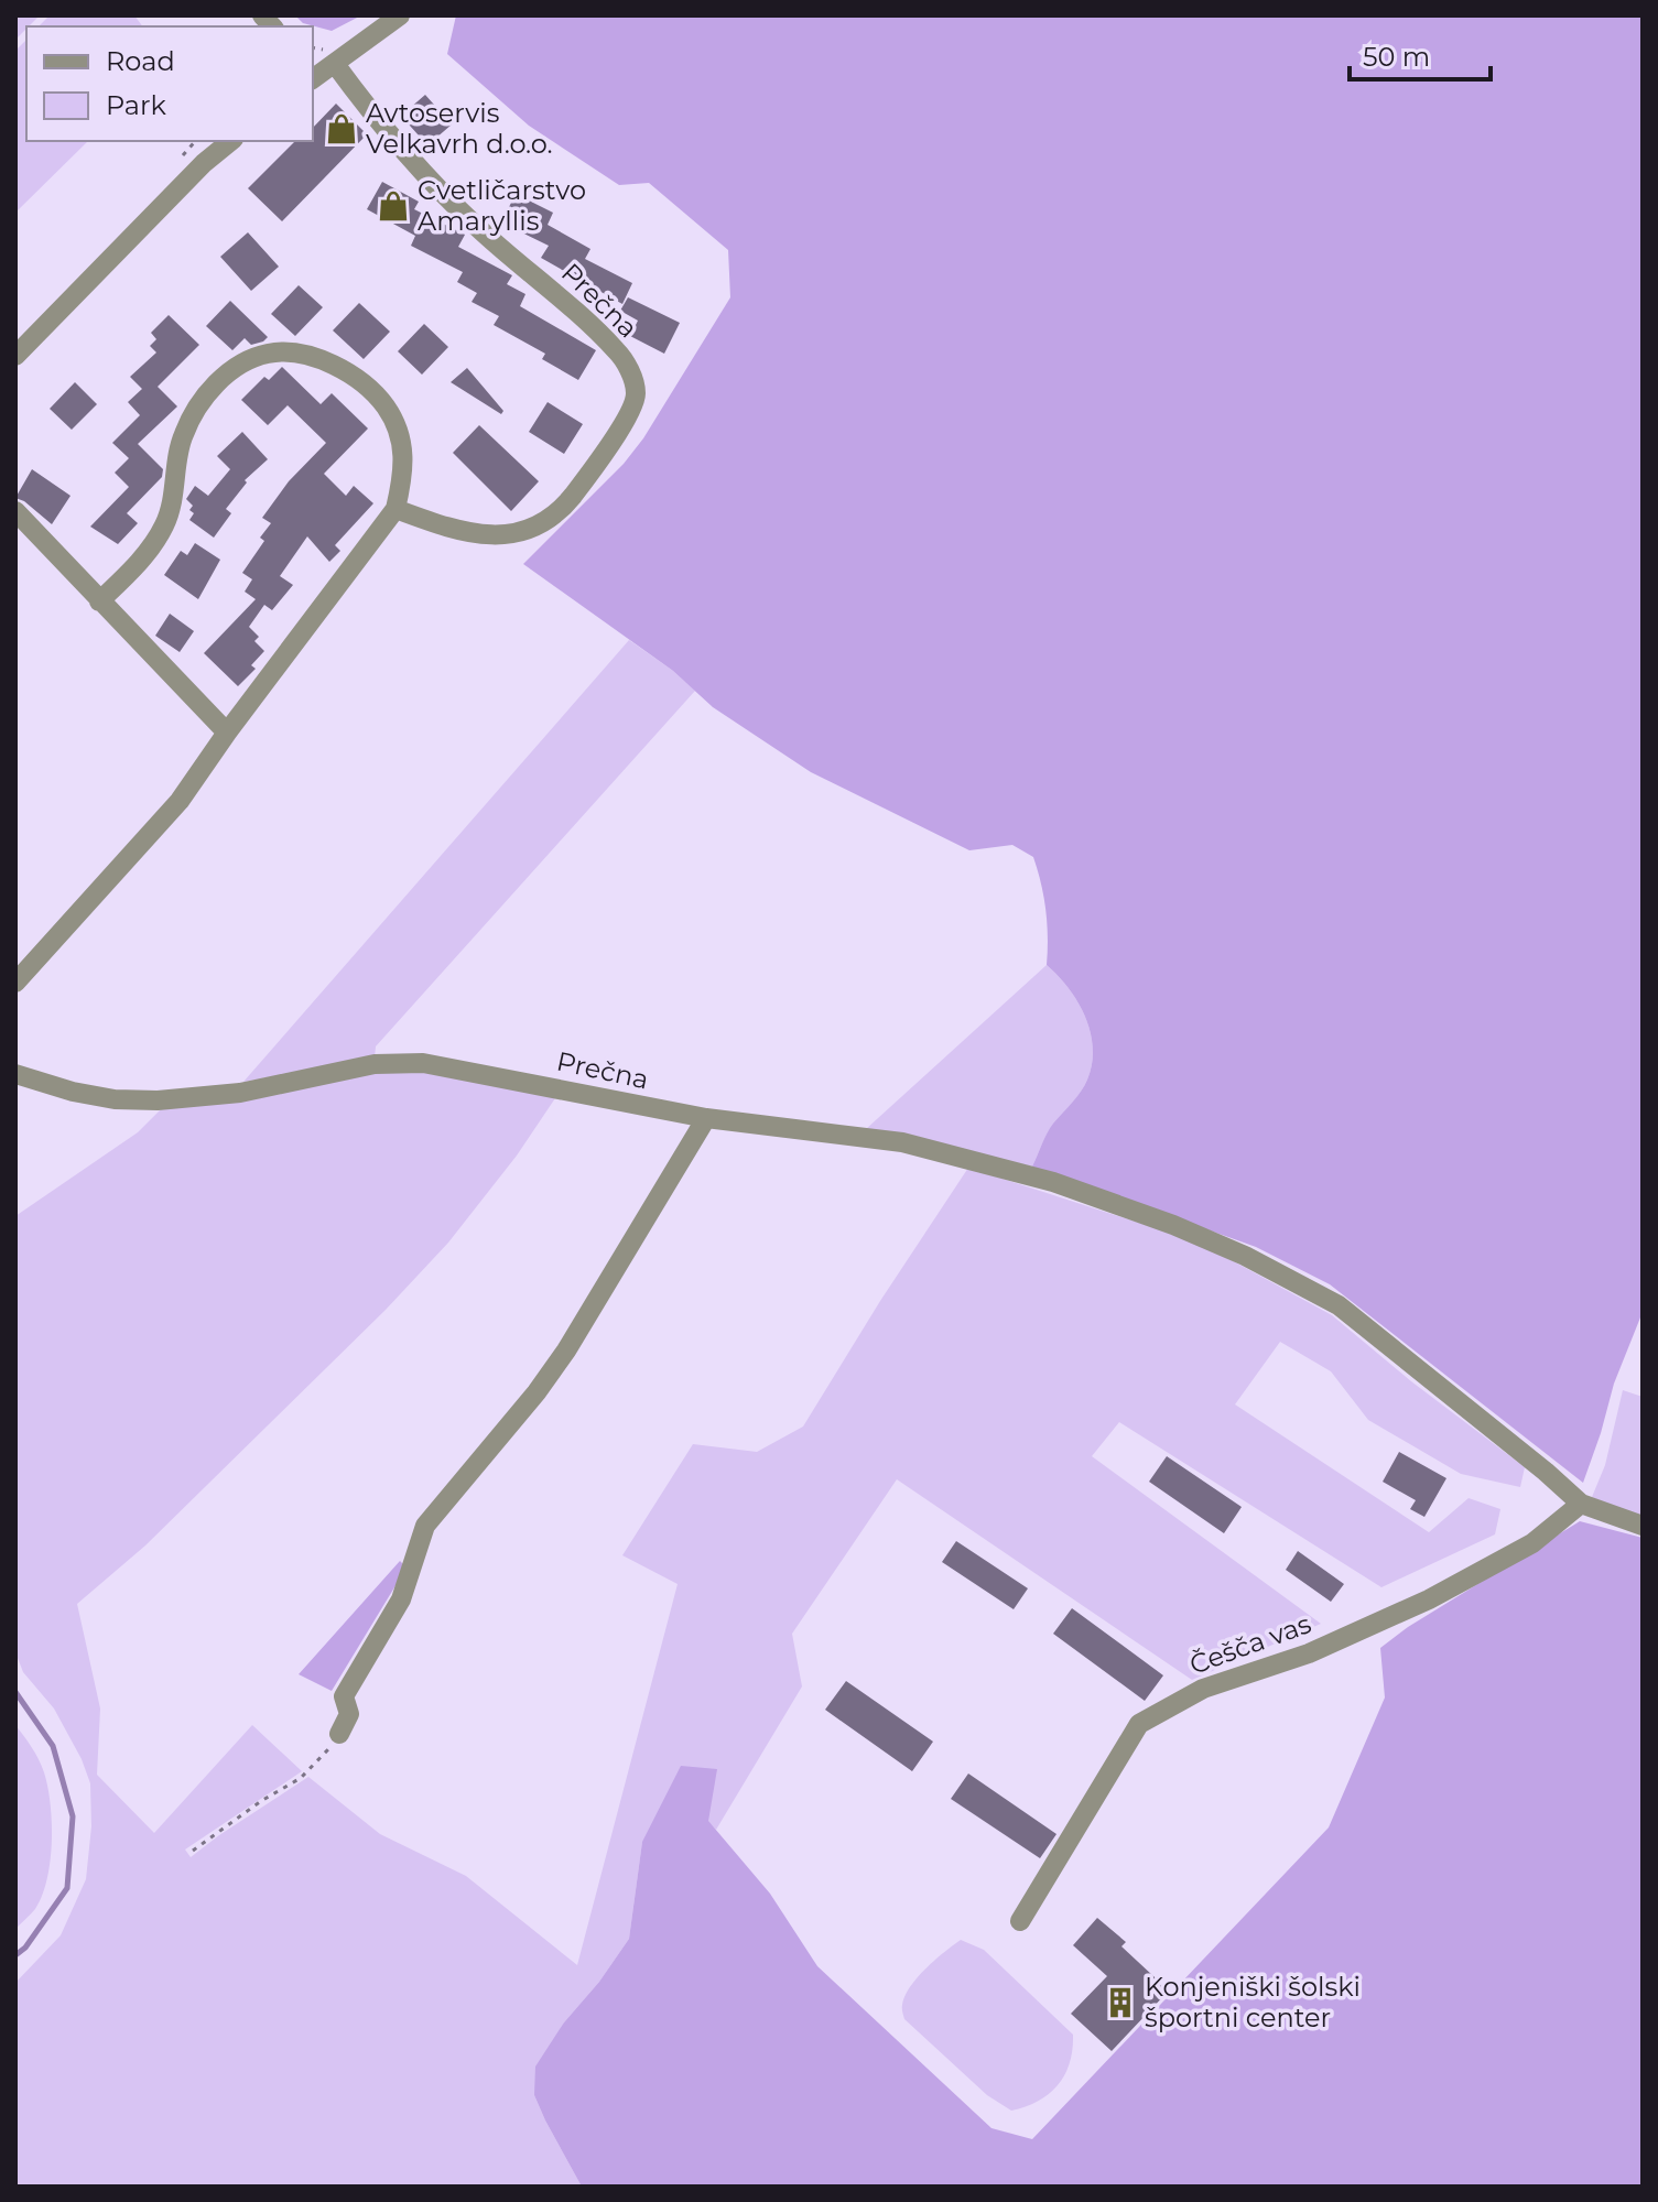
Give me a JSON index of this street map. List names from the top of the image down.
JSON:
{
  "streets": {
    "street": ["Prečna", "Češča vas"]
  },
  "crossings": [
    ["Prečna", "Češča vas"]
  ],
  "places": {
    "shop": ["Avtoservis Velkavrh d.o.o.", "Cvetličarstvo Amaryllis"],
    "building": ["Konjeniški šolski športni center"]
  },
  "legend": ["Road", "Park"],
  "scale_bar": "50 m"
}
